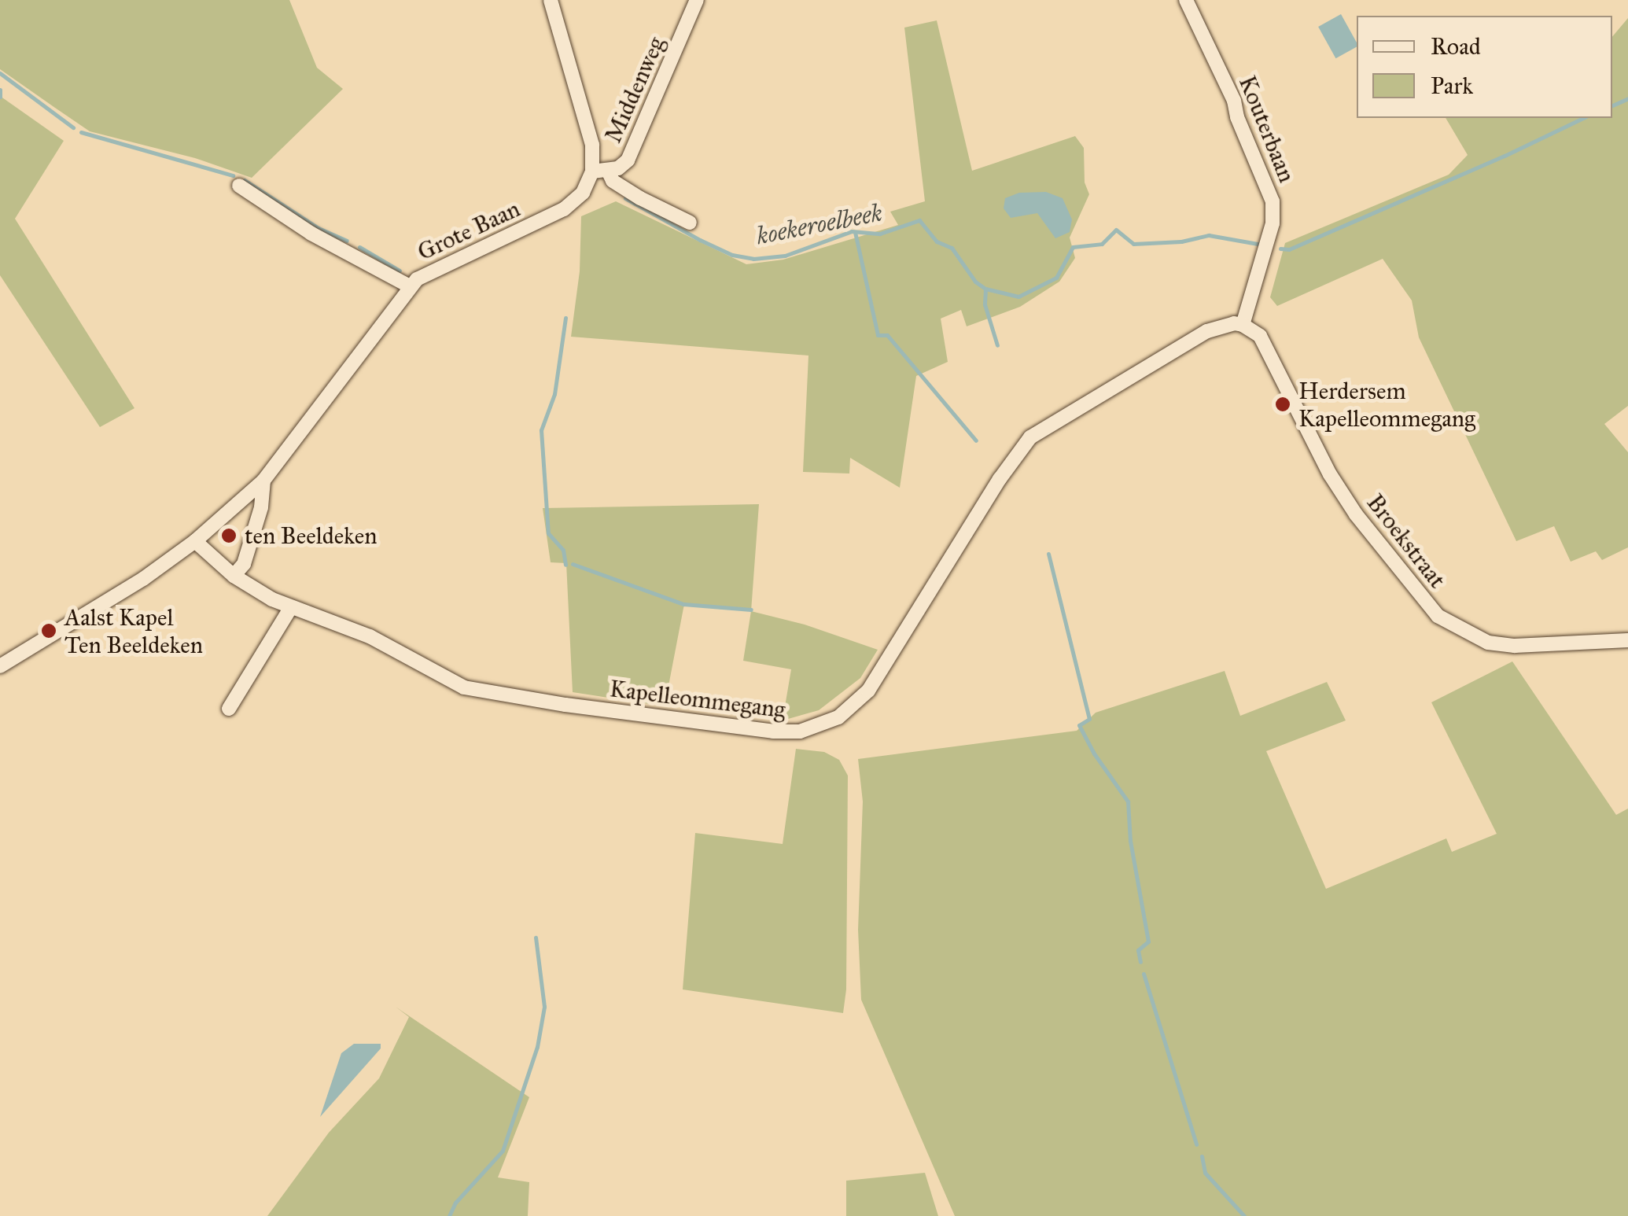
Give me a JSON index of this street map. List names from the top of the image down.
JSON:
{
  "streets": {
    "street": [
      "Middenweg",
      "Kouterbaan",
      "Grote Baan",
      "Broekstraat",
      "Kapelleommegang"
    ]
  },
  "crossings": [
    ["Middenweg", "Grote Baan"],
    ["Kouterbaan", "Broekstraat"],
    ["Kouterbaan", "Kapelleommegang"],
    ["Grote Baan", "Kapelleommegang"],
    ["Broekstraat", "Kapelleommegang"]
  ],
  "water": ["koekeroelbeek"],
  "places": ["Herdersem Kapelleommegang", "ten Beeldeken", "Aalst Kapel Ten Beeldeken"],
  "legend": ["Road", "Park"]
}
